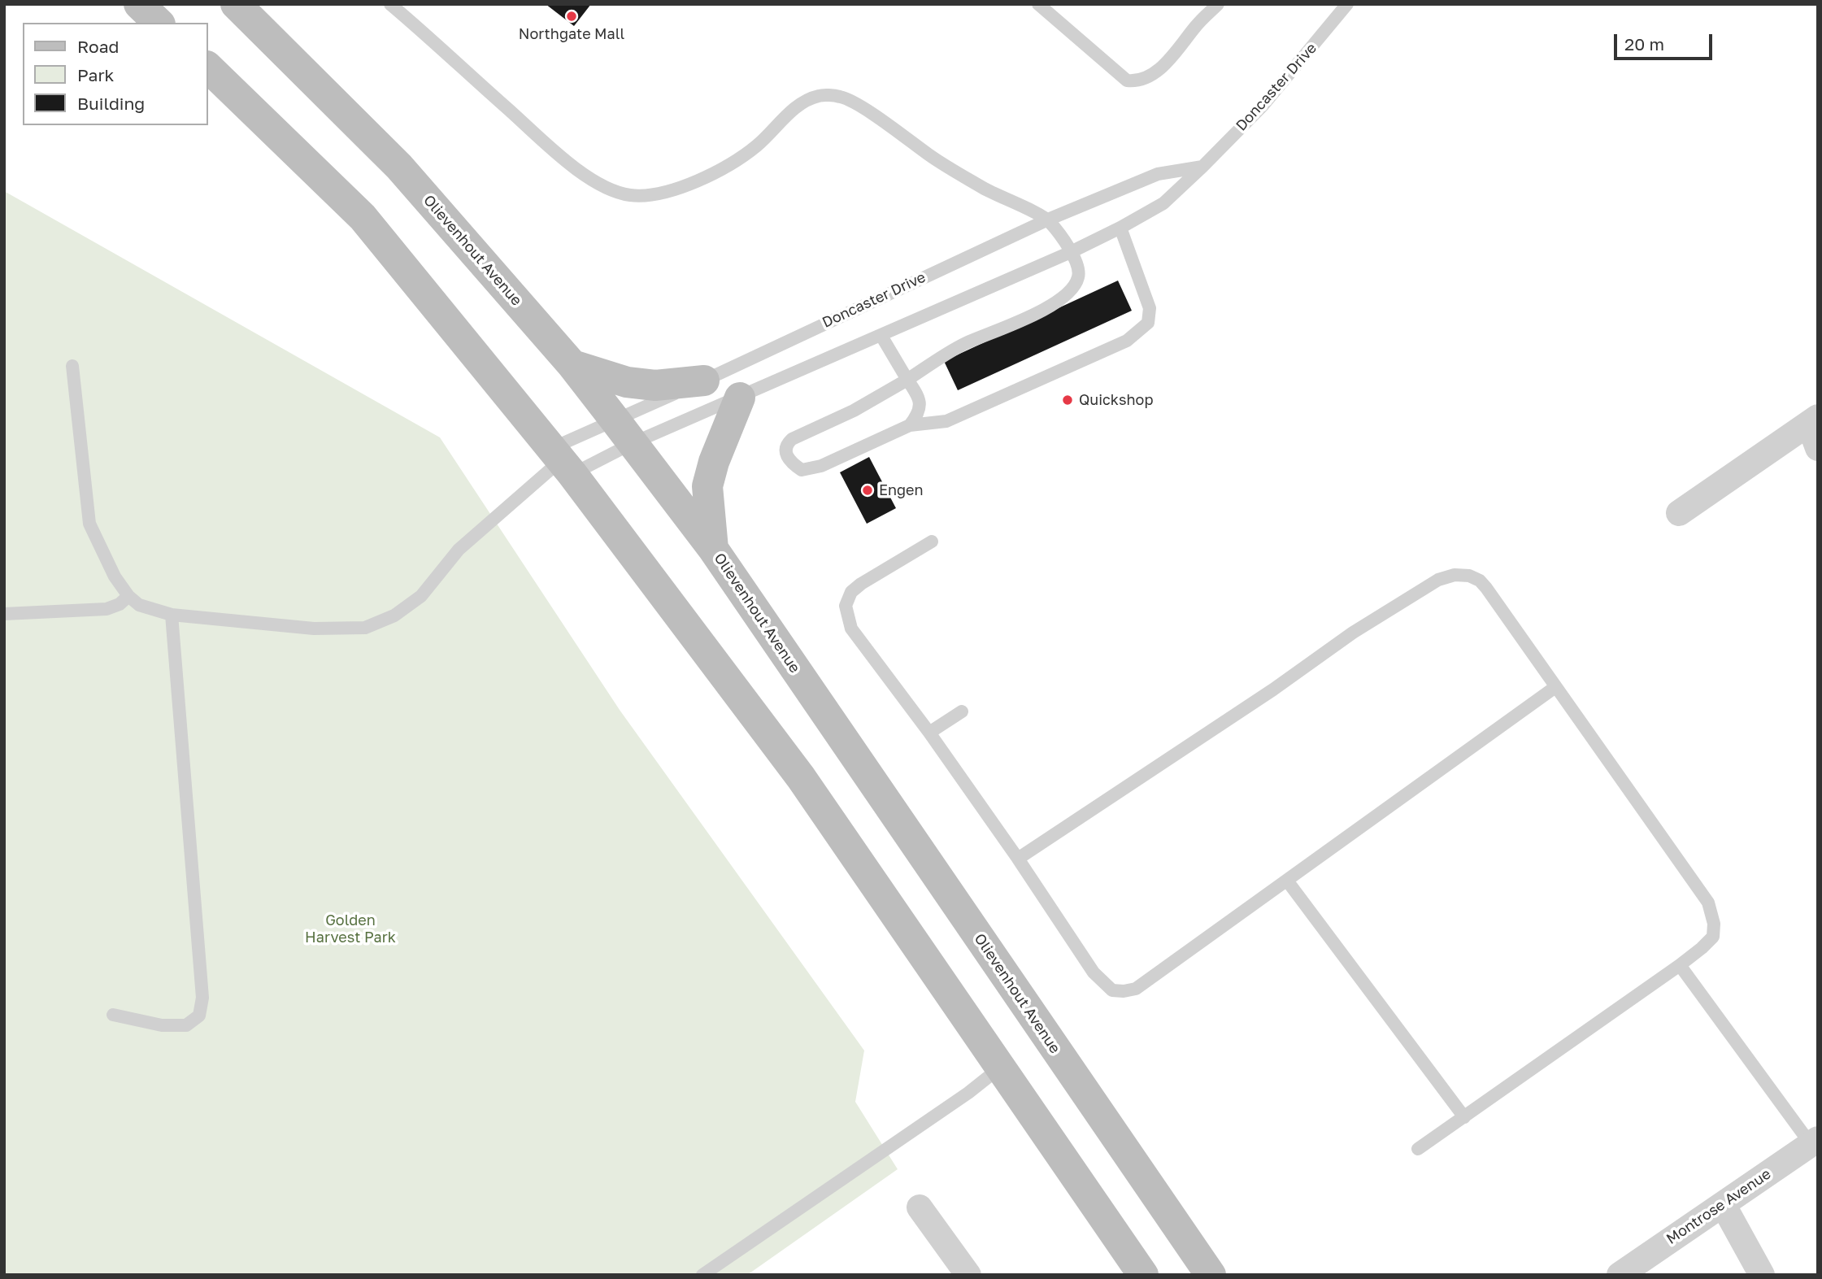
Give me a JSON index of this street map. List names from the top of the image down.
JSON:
{
  "streets": {
    "street": ["Olievenhout Avenue", "Montrose Avenue"],
    "lane": ["Doncaster Drive"]
  },
  "crossings": [
    ["Doncaster Drive", "Olievenhout Avenue"]
  ],
  "parks": ["Golden Harvest Park"],
  "places": ["Northgate Mall", "Quickshop", "Engen"],
  "legend": ["Road", "Park", "Building"],
  "scale_bar": "20 m"
}
